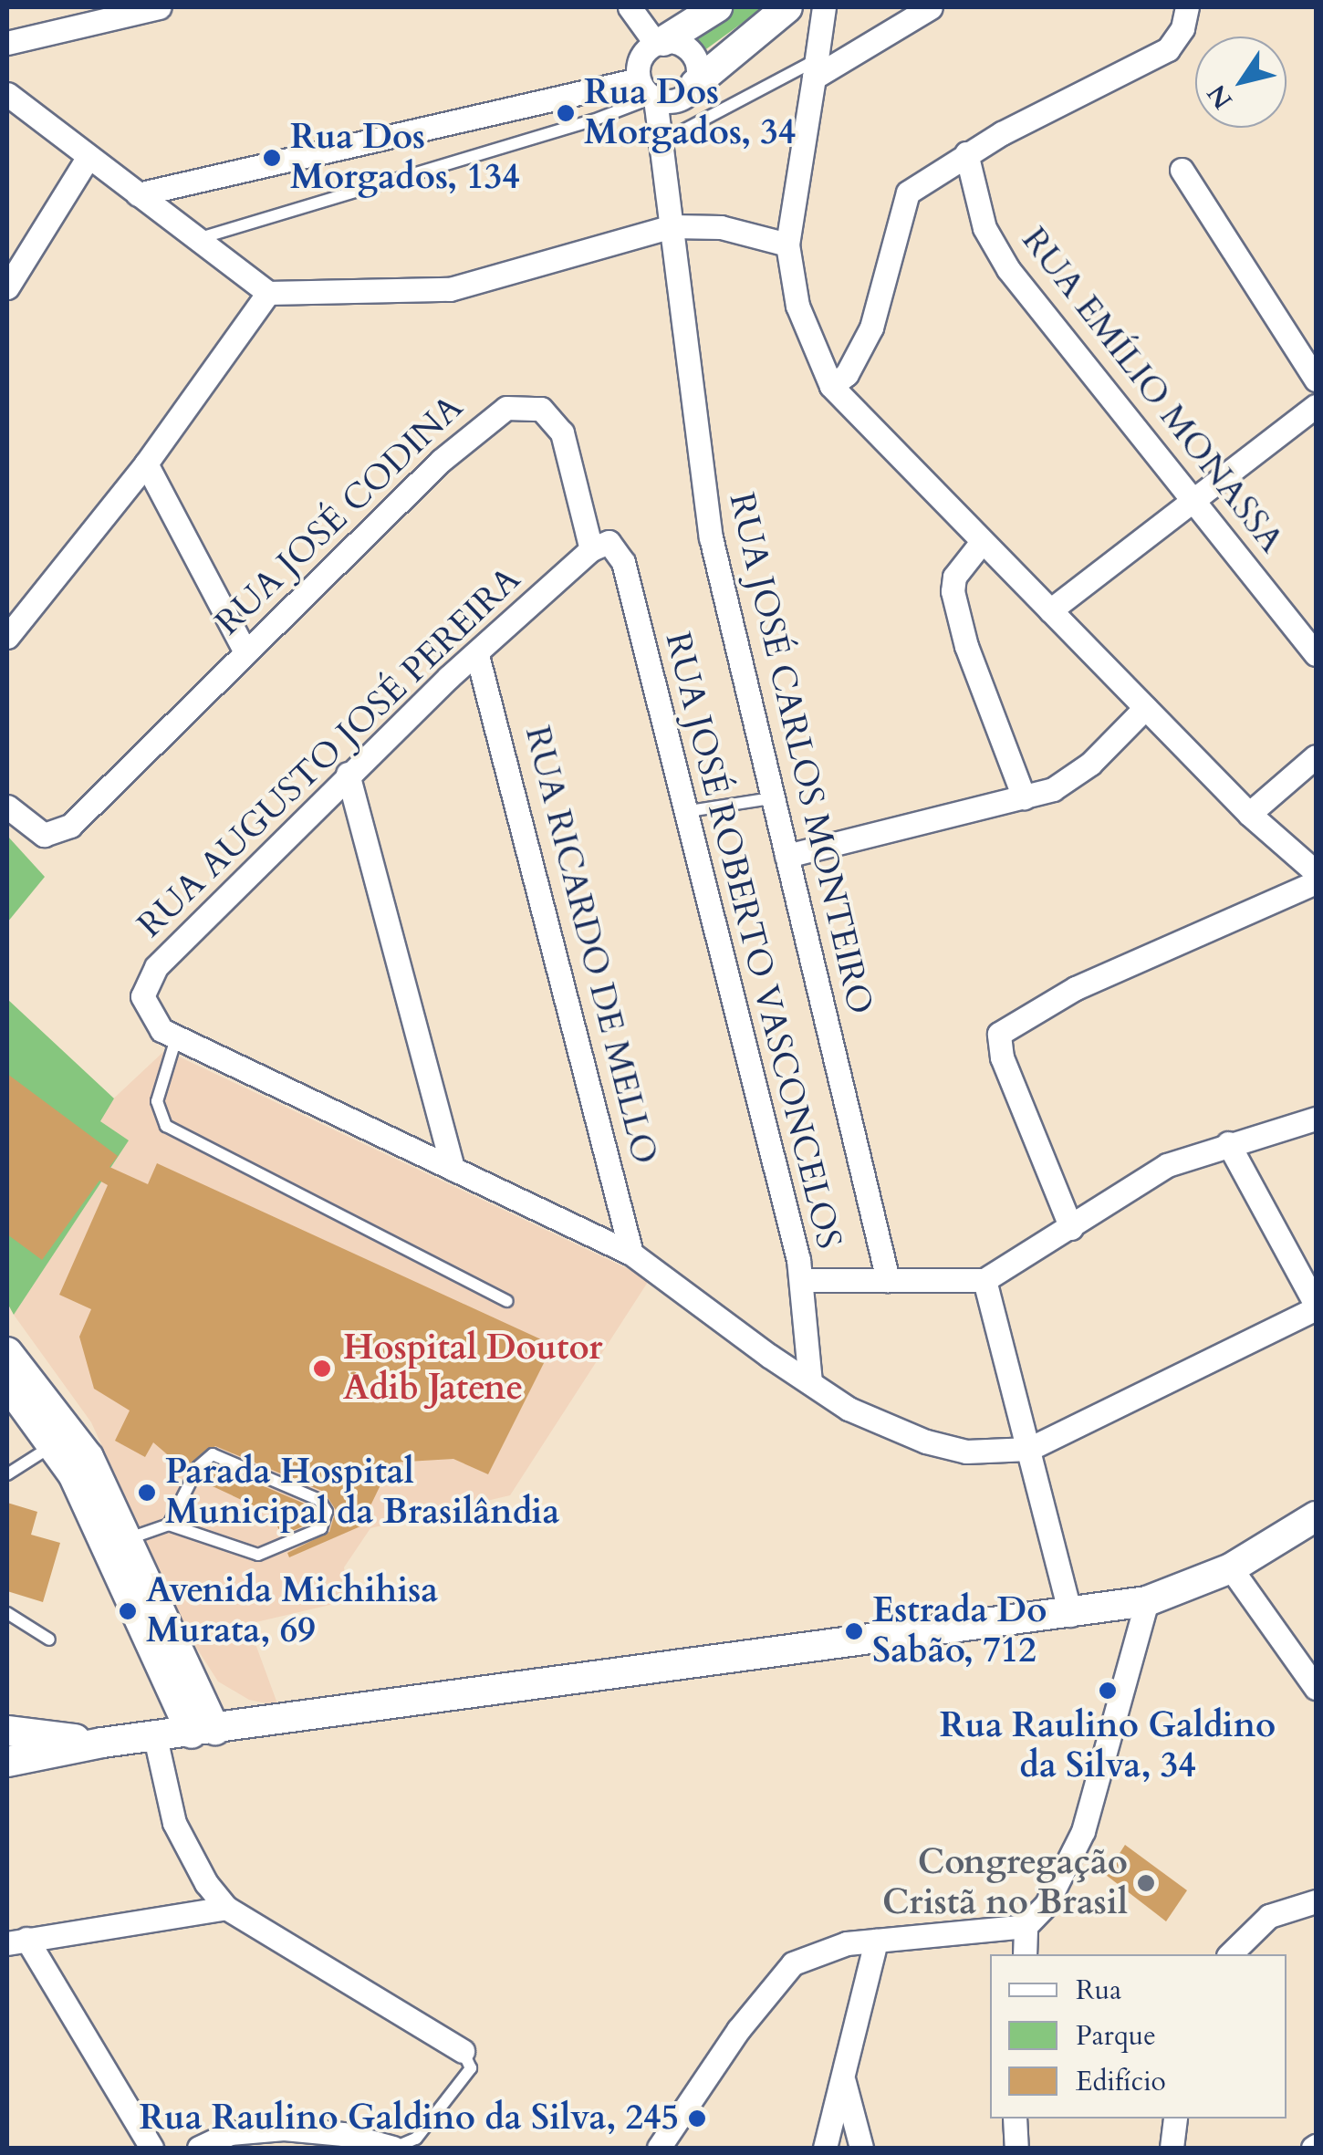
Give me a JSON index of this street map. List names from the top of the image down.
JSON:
{
  "streets": {
    "street": [
      "RUA EMÍLIO MONASSA",
      "RUA JOSÉ CODINA",
      "RUA AUGUSTO JOSÉ PEREIRA",
      "RUA JOSÉ CARLOS MONTEIRO",
      "RUA JOSÉ ROBERTO VASCONCELOS",
      "RUA RICARDO DE MELLO"
    ]
  },
  "crossings": [
    ["RUA JOSÉ CODINA", "RUA AUGUSTO JOSÉ PEREIRA"],
    ["RUA JOSÉ CODINA", "RUA JOSÉ ROBERTO VASCONCELOS"],
    ["RUA AUGUSTO JOSÉ PEREIRA", "RUA JOSÉ ROBERTO VASCONCELOS"],
    ["RUA AUGUSTO JOSÉ PEREIRA", "RUA RICARDO DE MELLO"]
  ],
  "places": [
    "Rua Dos Morgados, 34",
    "Rua Dos Morgados, 134",
    "Hospital Doutor Adib Jatene",
    "Parada Hospital Municipal da Brasilândia",
    "Avenida Michihisa Murata, 69",
    "Estrada Do Sabão, 712",
    "Rua Raulino Galdino da Silva, 34",
    "Congregação Cristã no Brasil",
    "Rua Raulino Galdino da Silva, 245"
  ],
  "legend": ["Rua", "Parque", "Edifício"],
  "north": "bottom left"
}
